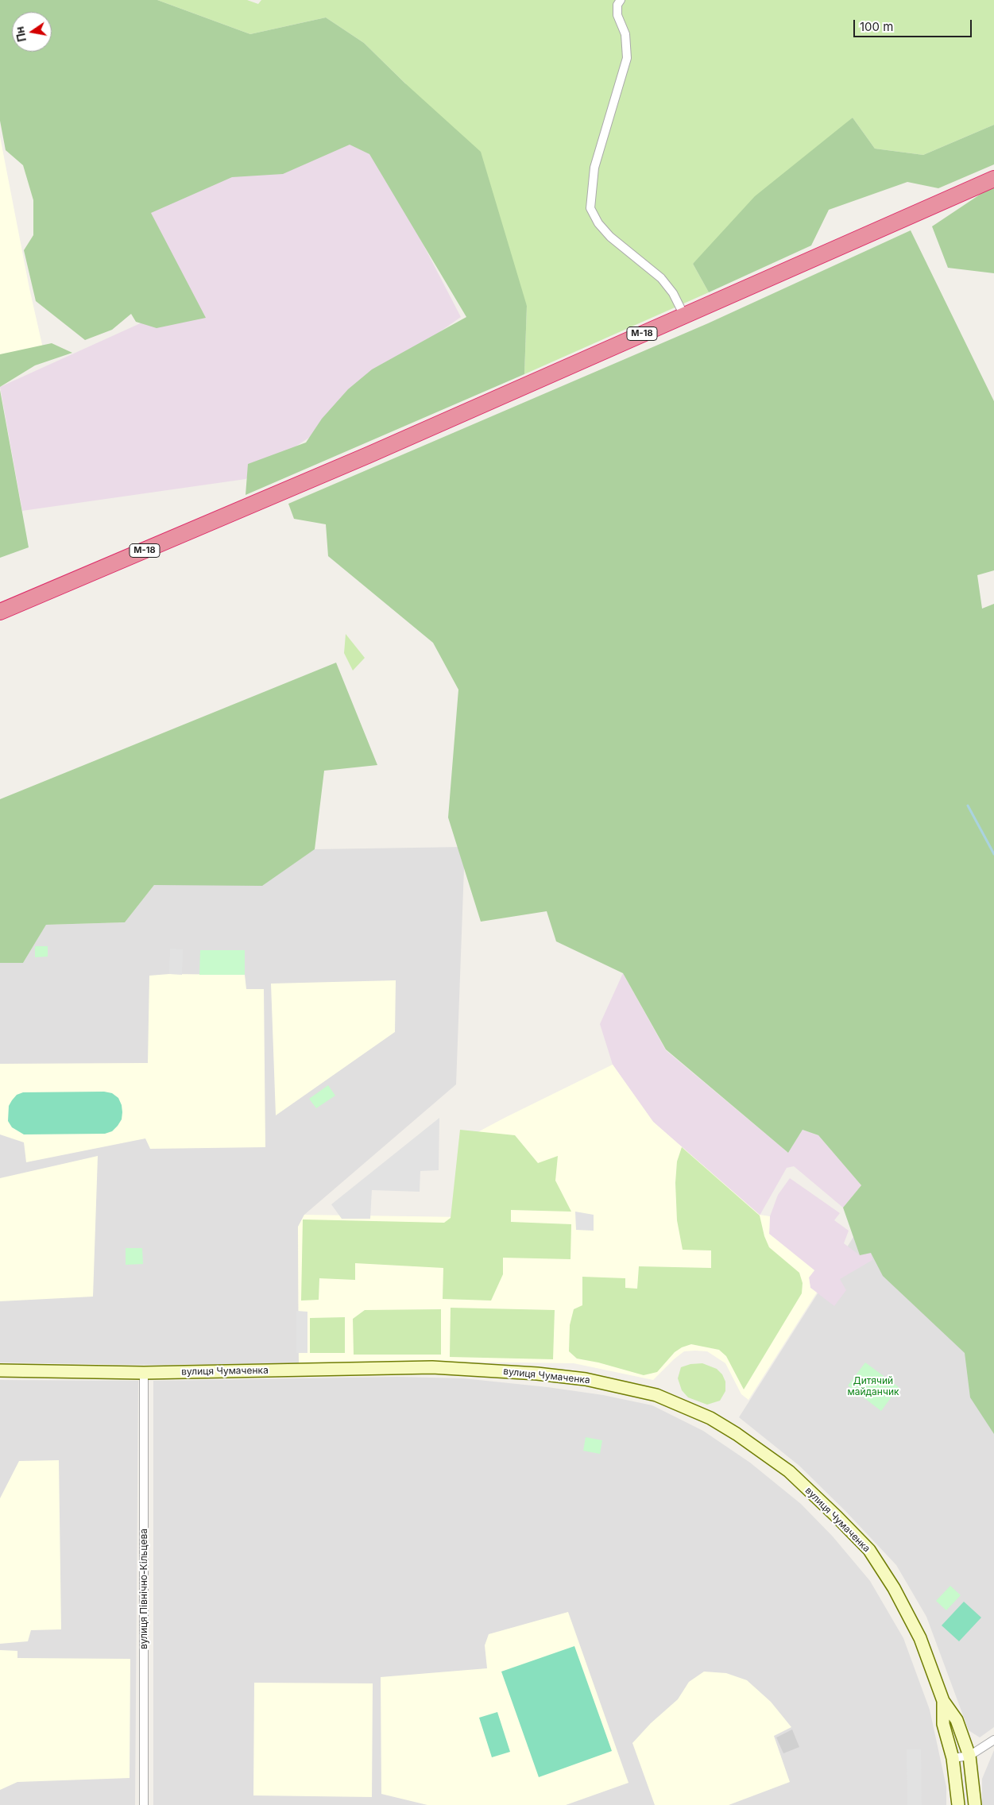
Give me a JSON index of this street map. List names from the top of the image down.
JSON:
{
  "streets": {
    "highway": ["М-18"],
    "street": ["вулиця Чумаченка", "вулиця Північно-Кільцева"]
  },
  "crossings": [
    ["вулиця Чумаченка", "вулиця Північно-Кільцева"]
  ],
  "parks": ["Дитячий майданчик"],
  "scale_bar": "100 m",
  "north": "left"
}
